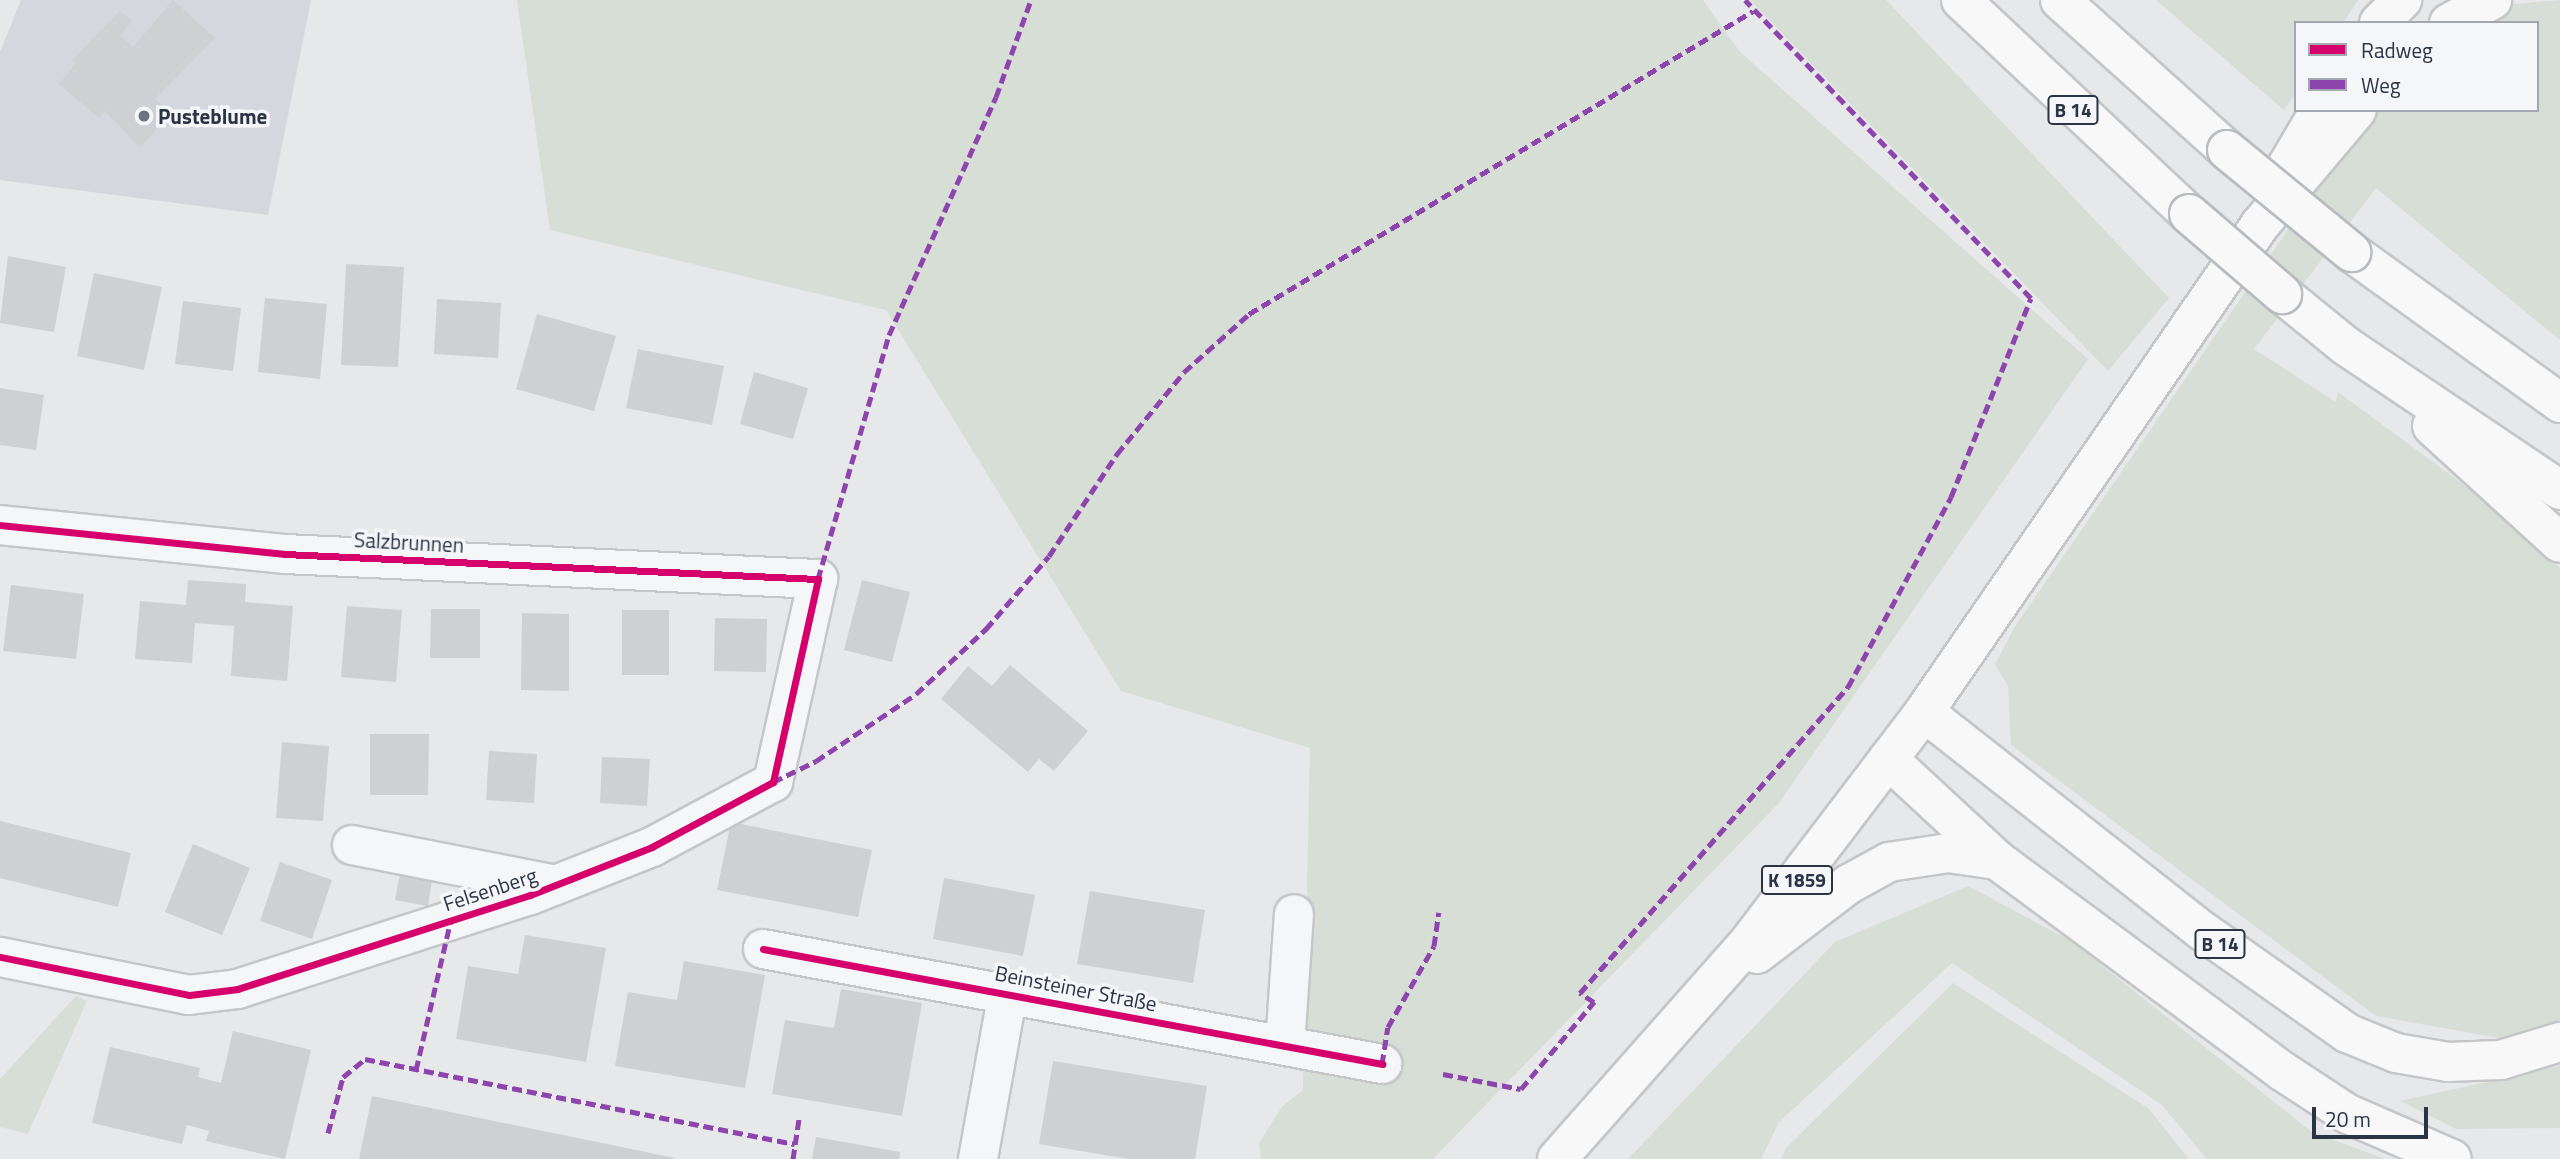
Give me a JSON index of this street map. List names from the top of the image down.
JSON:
{
  "streets": {
    "highway": ["B 14", "K 1859"],
    "street": ["Salzbrunnen", "Felsenberg", "Beinsteiner Straße"]
  },
  "crossings": [
    ["Salzbrunnen", "Felsenberg"]
  ],
  "places": ["Pusteblume"],
  "legend": ["Radweg", "Weg"],
  "scale_bar": "20 m"
}
